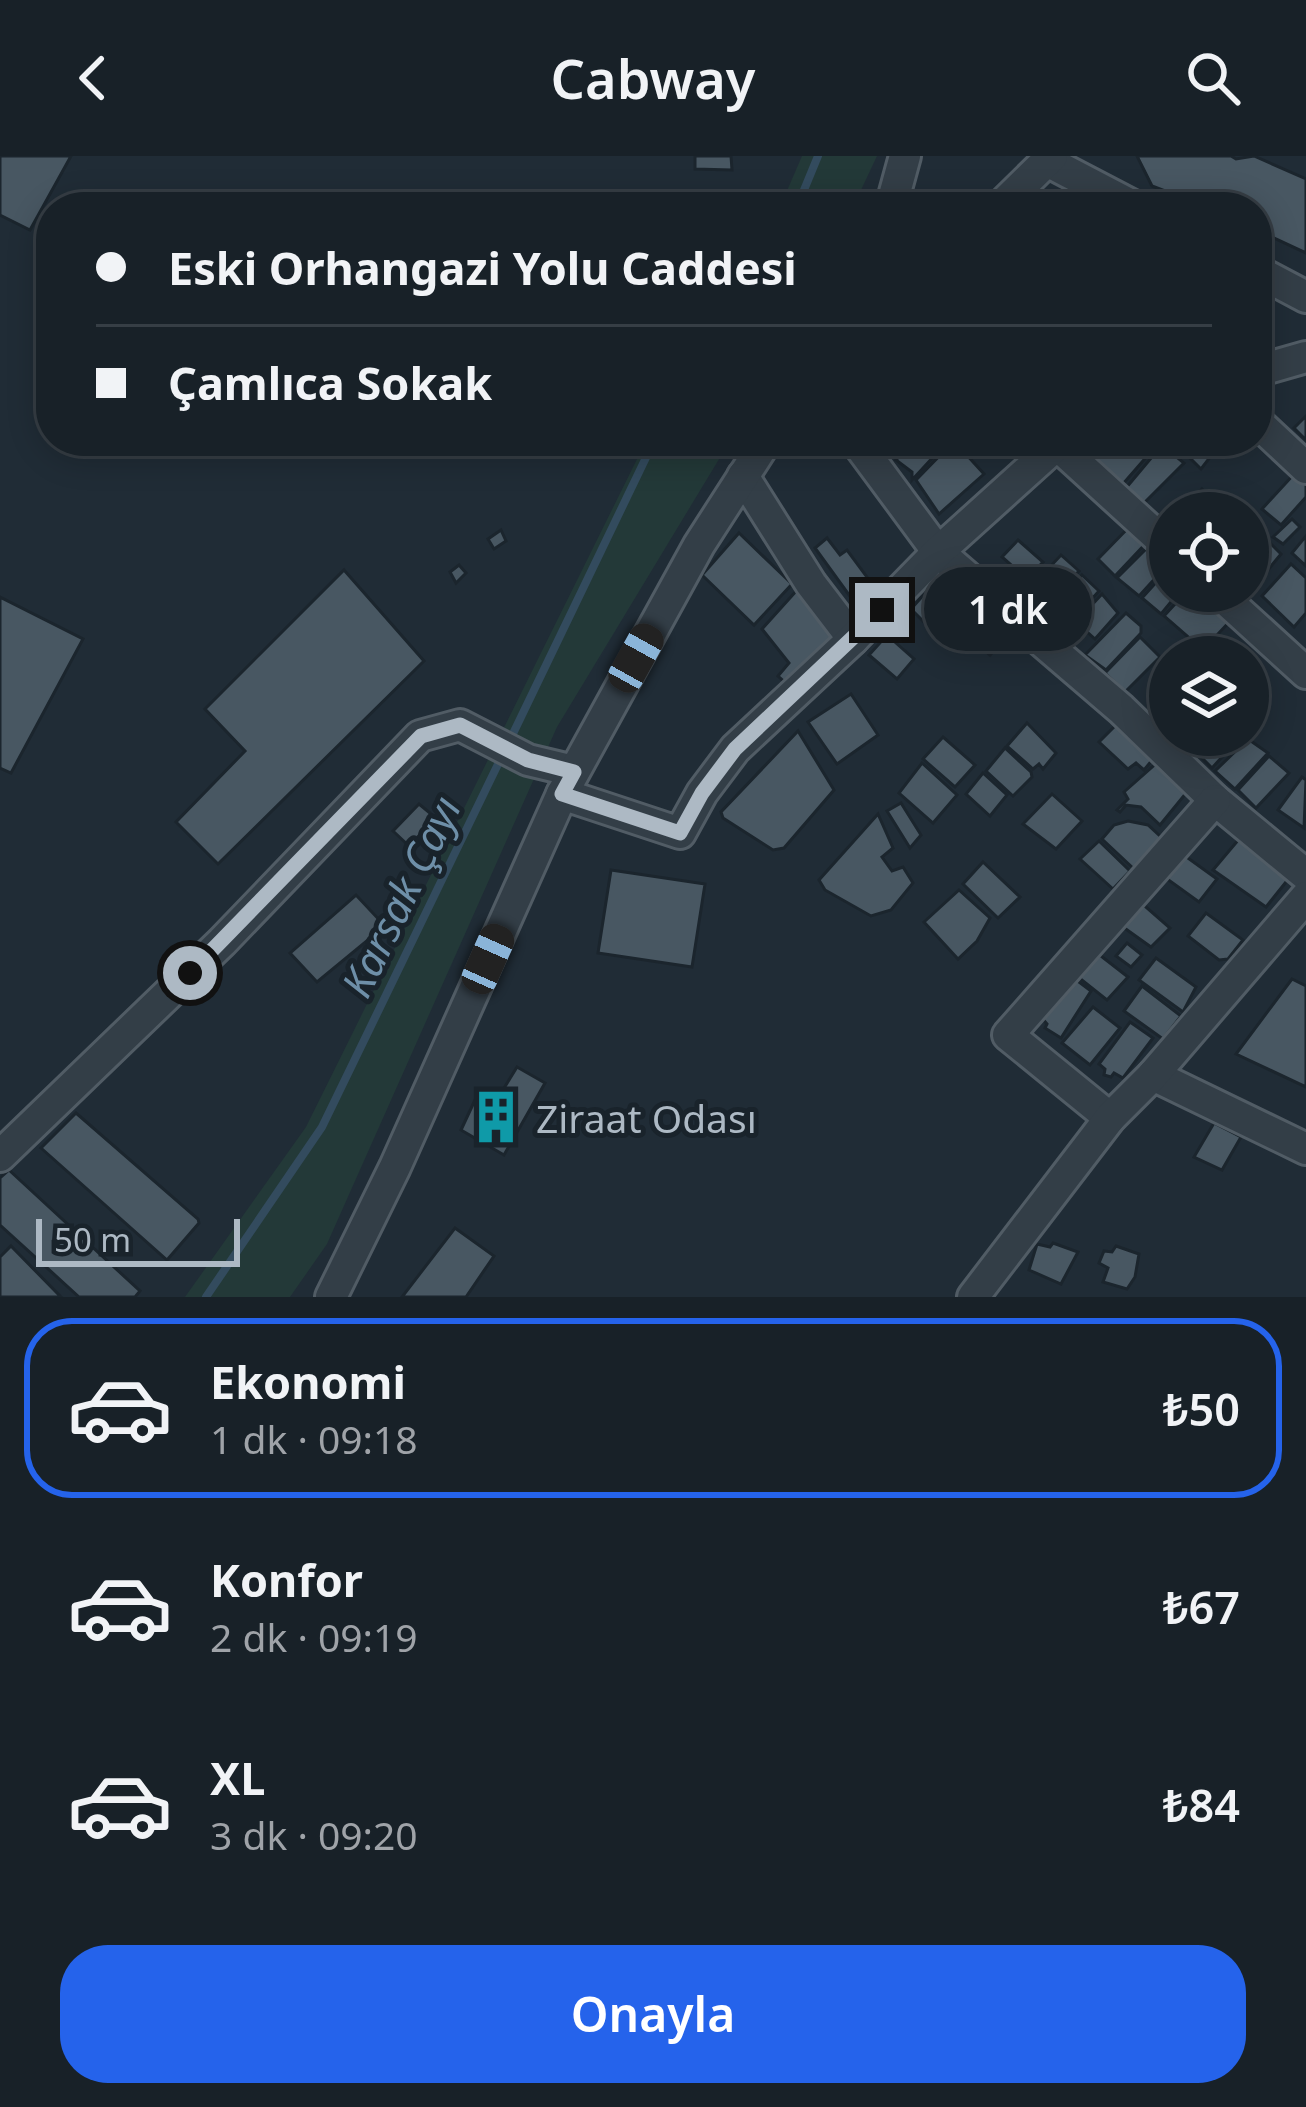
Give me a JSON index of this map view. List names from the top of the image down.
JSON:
{
  "water": ["Karsak Çayı"],
  "places": {
    "building": ["Ziraat Odası"]
  },
  "scale_bar": "50 m",
  "page": {
    "header": "Cabway",
    "banner": ["Eski Orhangazi Yolu Caddesi", "Çamlıca Sokak"],
    "bubble": "1 dk",
    "scale": "50 m",
    "list": [
      {
        "name": "Ekonomi",
        "note": "1 dk · 09:18",
        "value": "₺50"
      },
      {
        "name": "Konfor",
        "note": "2 dk · 09:19",
        "value": "₺67"
      },
      {
        "name": "XL",
        "note": "3 dk · 09:20",
        "value": "₺84"
      }
    ],
    "buttons": "Onayla"
  }
}
